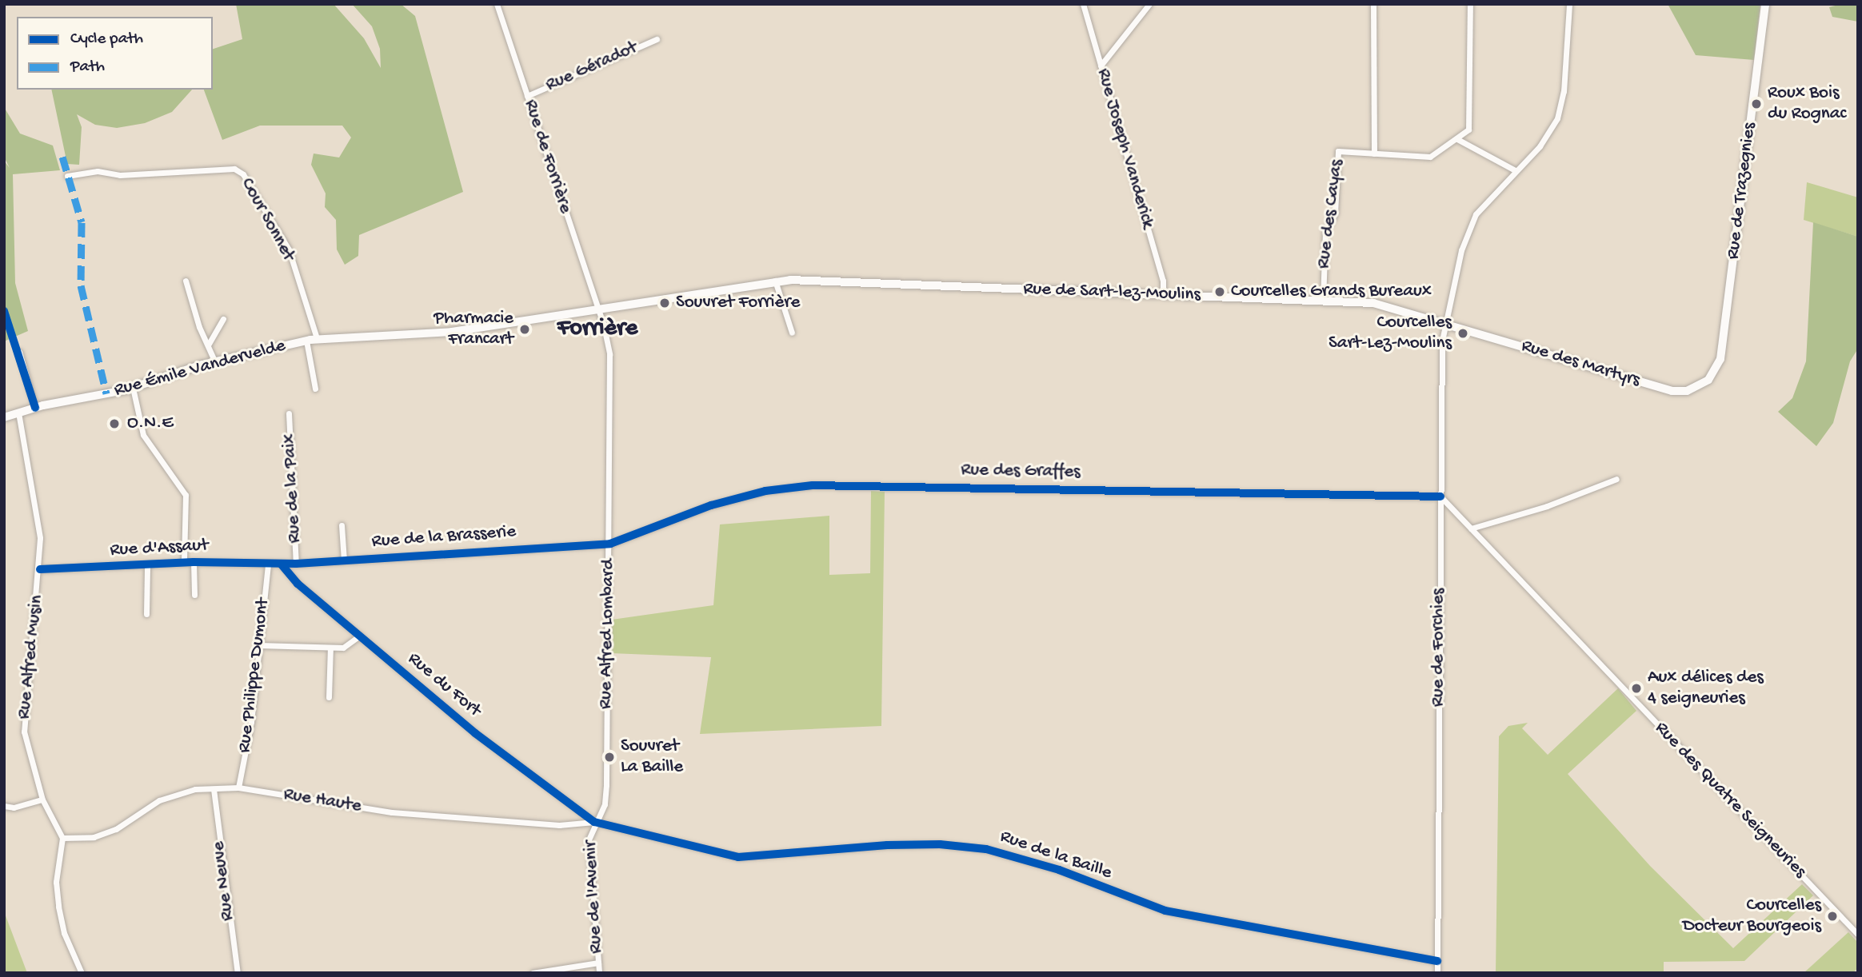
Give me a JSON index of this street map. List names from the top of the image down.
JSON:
{
  "streets": {
    "main road": [
      "Rue de Trazegnies",
      "Rue de Sart-lez-Moulins",
      "Rue des Martyrs",
      "Rue Émile Vandervelde"
    ],
    "street": [
      "Rue Géradot",
      "Rue Joseph Vanderick",
      "Rue de Forrière",
      "Rue des Cayas",
      "Cour Sonnet",
      "Rue des Graffes",
      "Rue de la Paix",
      "Rue de la Brasserie",
      "Rue d'Assaut",
      "Rue Alfred Lombard",
      "Rue de Forchies",
      "Rue Alfred Musin",
      "Rue Philippe Dumont",
      "Rue du Fort",
      "Rue des Quatre Seigneuries",
      "Rue Haute",
      "Rue de la Baille",
      "Rue Neuve",
      "Rue de l'Avenir"
    ]
  },
  "crossings": [
    ["Rue Géradot", "Rue de Forrière"],
    ["Rue Joseph Vanderick", "Rue de Sart-lez-Moulins"],
    ["Rue de Forrière", "Rue de Sart-lez-Moulins"],
    ["Rue de Forrière", "Rue Émile Vandervelde"],
    ["Rue de Forrière", "Rue Alfred Lombard"],
    ["Rue de Trazegnies", "Rue des Martyrs"],
    ["Rue des Cayas", "Rue de Sart-lez-Moulins"],
    ["Cour Sonnet", "Rue Émile Vandervelde"],
    ["Rue de Sart-lez-Moulins", "Rue des Martyrs"],
    ["Rue de Sart-lez-Moulins", "Rue Émile Vandervelde"],
    ["Rue de Sart-lez-Moulins", "Rue Alfred Lombard"],
    ["Rue de Sart-lez-Moulins", "Rue de Forchies"],
    ["Rue des Martyrs", "Rue de Forchies"],
    ["Rue Émile Vandervelde", "Rue Alfred Lombard"],
    ["Rue Émile Vandervelde", "Rue Alfred Musin"],
    ["Rue des Graffes", "Rue de la Brasserie"],
    ["Rue des Graffes", "Rue Alfred Lombard"],
    ["Rue des Graffes", "Rue de Forchies"],
    ["Rue des Graffes", "Rue des Quatre Seigneuries"],
    ["Rue de la Paix", "Rue de la Brasserie"],
    ["Rue de la Brasserie", "Rue d'Assaut"],
    ["Rue de la Brasserie", "Rue Alfred Lombard"],
    ["Rue de la Brasserie", "Rue du Fort"],
    ["Rue d'Assaut", "Rue Alfred Musin"],
    ["Rue d'Assaut", "Rue Philippe Dumont"],
    ["Rue d'Assaut", "Rue du Fort"],
    ["Rue Alfred Lombard", "Rue du Fort"],
    ["Rue Alfred Lombard", "Rue Haute"],
    ["Rue Alfred Lombard", "Rue de la Baille"],
    ["Rue Alfred Lombard", "Rue de l'Avenir"],
    ["Rue de Forchies", "Rue des Quatre Seigneuries"],
    ["Rue de Forchies", "Rue de la Baille"],
    ["Rue Alfred Musin", "Rue Haute"],
    ["Rue Philippe Dumont", "Rue Haute"],
    ["Rue du Fort", "Rue Haute"],
    ["Rue du Fort", "Rue de la Baille"],
    ["Rue du Fort", "Rue de l'Avenir"],
    ["Rue Haute", "Rue de la Baille"],
    ["Rue Haute", "Rue Neuve"],
    ["Rue Haute", "Rue de l'Avenir"],
    ["Rue de la Baille", "Rue de l'Avenir"]
  ],
  "districts": ["Forrière"],
  "places": [
    "Roux Bois du Rognac",
    "Courcelles Grands Bureaux",
    "Souvret Forrière",
    "Pharmacie Francart",
    "Courcelles Sart-Lez-Moulins",
    "O.N.E",
    "Aux délices des 4 seigneuries",
    "Souvret La Baille",
    "Courcelles Docteur Bourgeois"
  ],
  "legend": ["Cycle path", "Path"]
}
